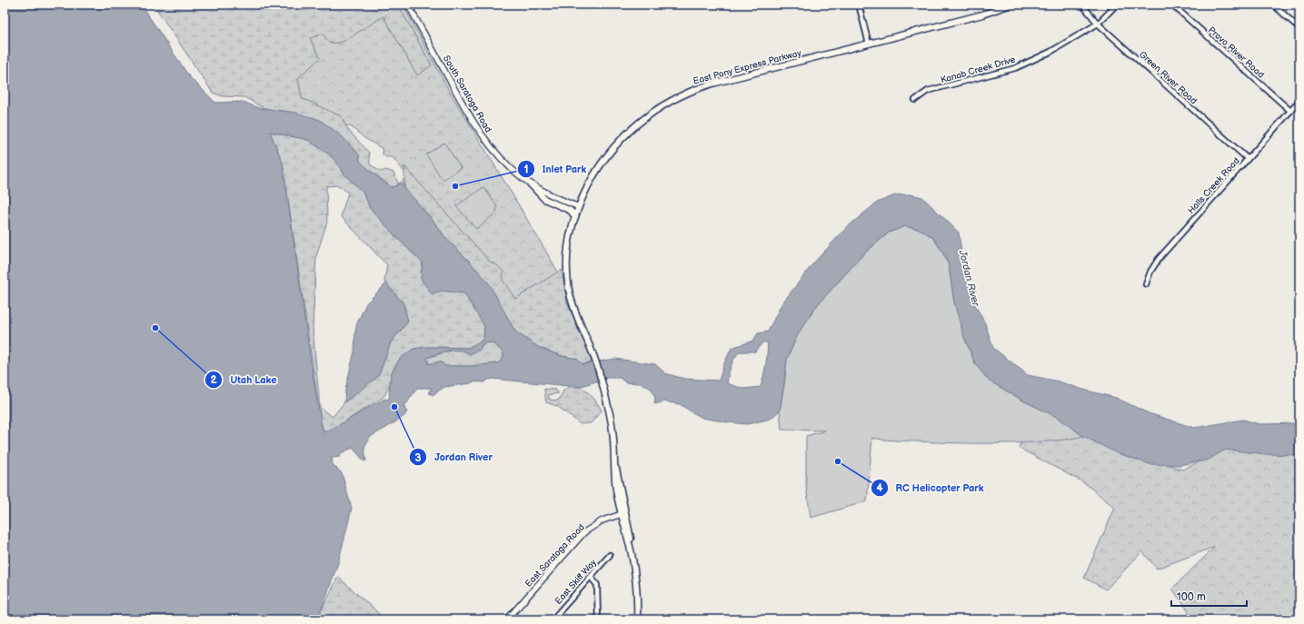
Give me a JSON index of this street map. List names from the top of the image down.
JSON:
{
  "streets": {
    "main road": ["East Pony Express Parkway"],
    "street": [
      "Provo River Road",
      "Kanab Creek Drive",
      "Green River Road",
      "South Saratoga Road",
      "Halls Creek Road",
      "East Saratoga Road",
      "East Skiff Way"
    ]
  },
  "crossings": [
    ["Provo River Road", "Halls Creek Road"],
    ["East Pony Express Parkway", "South Saratoga Road"],
    ["East Pony Express Parkway", "East Saratoga Road"],
    ["Kanab Creek Drive", "Green River Road"],
    ["Green River Road", "Halls Creek Road"]
  ],
  "water": ["Jordan River"],
  "places": [
    "Inlet Park",
    "Utah Lake",
    "Jordan River",
    "RC Helicopter Park"
  ],
  "scale_bar": "100 m"
}
